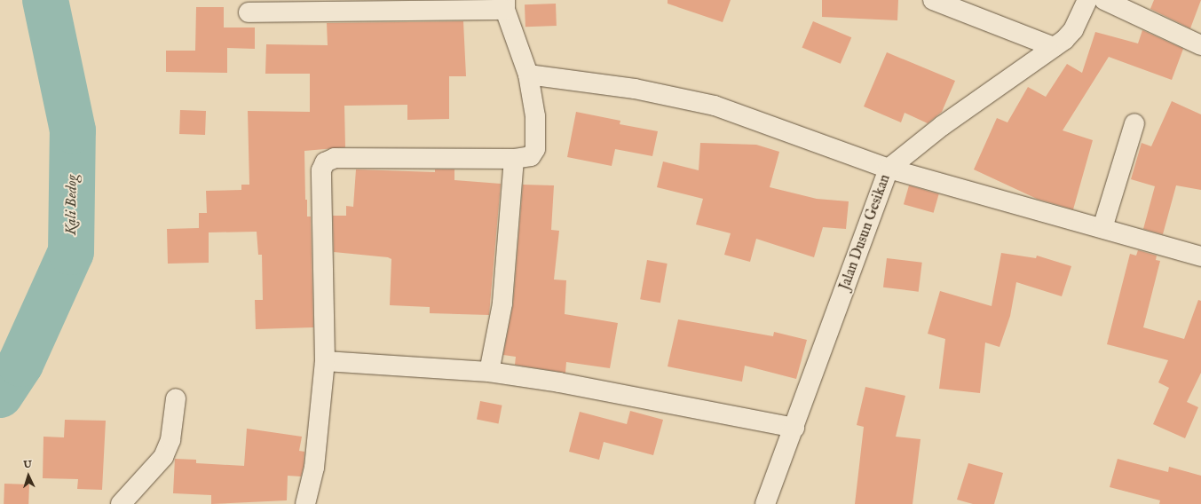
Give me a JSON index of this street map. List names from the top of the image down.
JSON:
{
  "streets": {
    "street": ["Jalan Dusun Gesikan"]
  },
  "water": ["Kali Bedog"],
  "north": "top"
}
